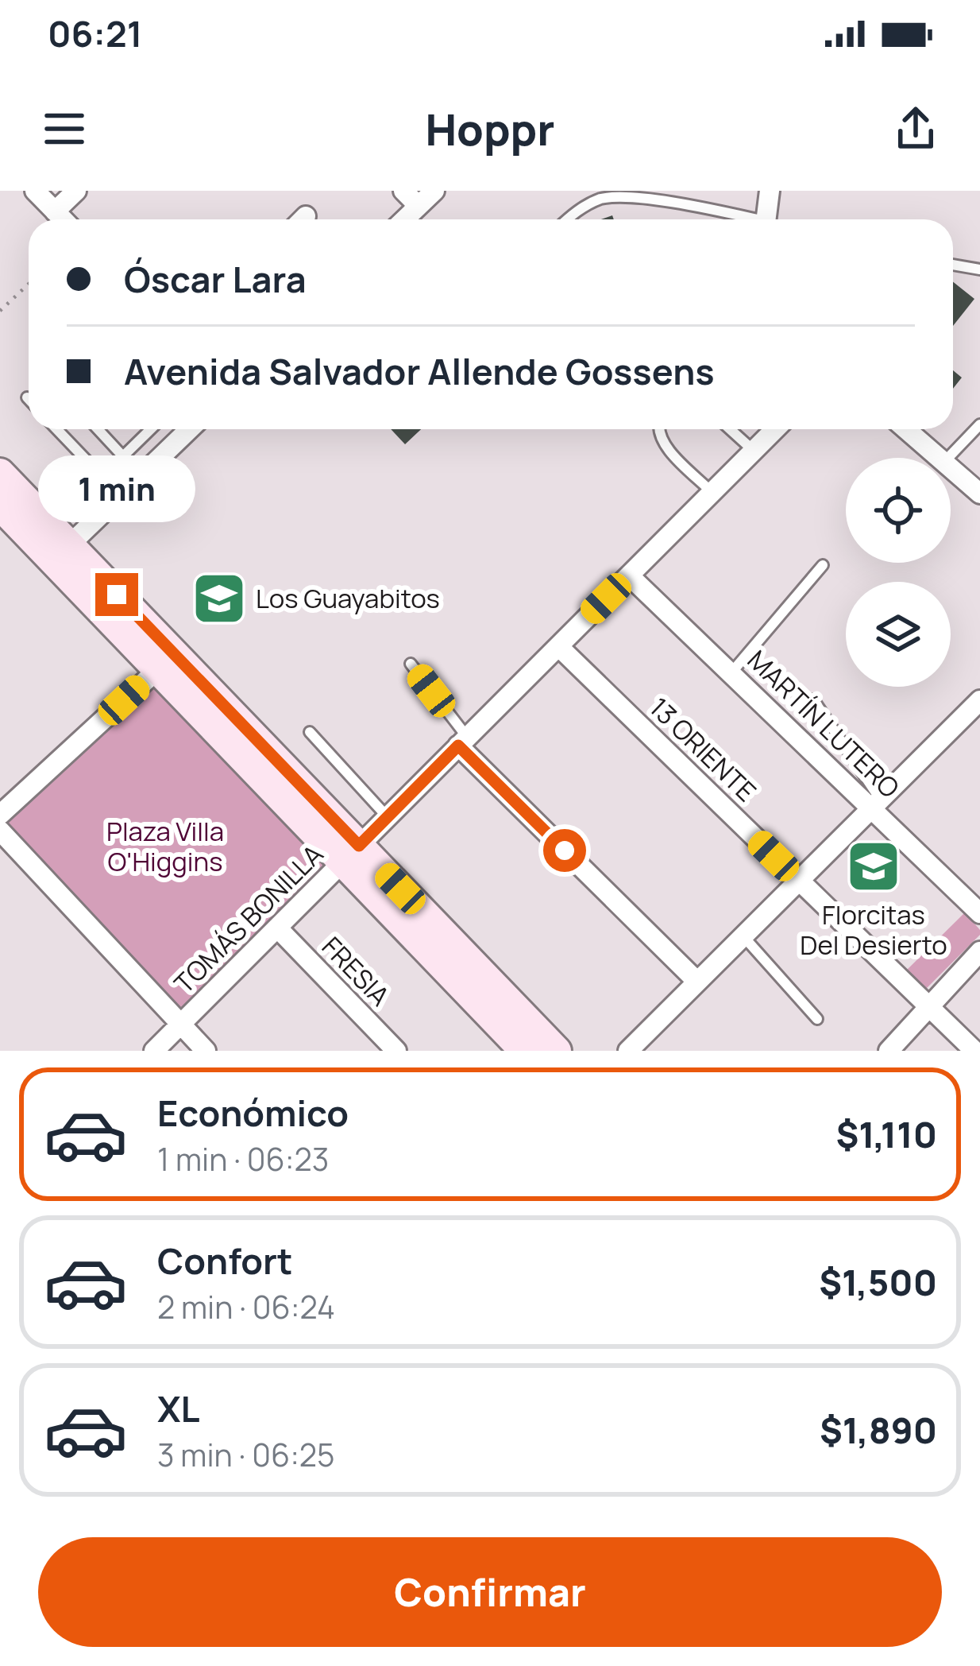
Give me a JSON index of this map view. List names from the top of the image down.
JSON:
{
  "streets": {
    "street": [
      "MARTÍN LUTERO",
      "13 ORIENTE",
      "TOMÁS BONILLA",
      "FRESIA"
    ]
  },
  "crossings": [
    ["MARTÍN LUTERO", "TOMÁS BONILLA"],
    ["13 ORIENTE", "TOMÁS BONILLA"],
    ["TOMÁS BONILLA", "FRESIA"]
  ],
  "parks": ["Plaza Villa O'Higgins"],
  "places": {
    "school or university": ["Los Guayabitos", "Florcitas Del Desierto"]
  },
  "page": {
    "status": "06:21",
    "header": "Hoppr",
    "banner": ["Óscar Lara", "Avenida Salvador Allende Gossens"],
    "bubble": "1 min",
    "list": [
      {
        "name": "Económico",
        "note": "1 min · 06:23",
        "value": "$1,110"
      },
      {
        "name": "Confort",
        "note": "2 min · 06:24",
        "value": "$1,500"
      },
      {
        "name": "XL",
        "note": "3 min · 06:25",
        "value": "$1,890"
      }
    ],
    "buttons": "Confirmar"
  }
}
